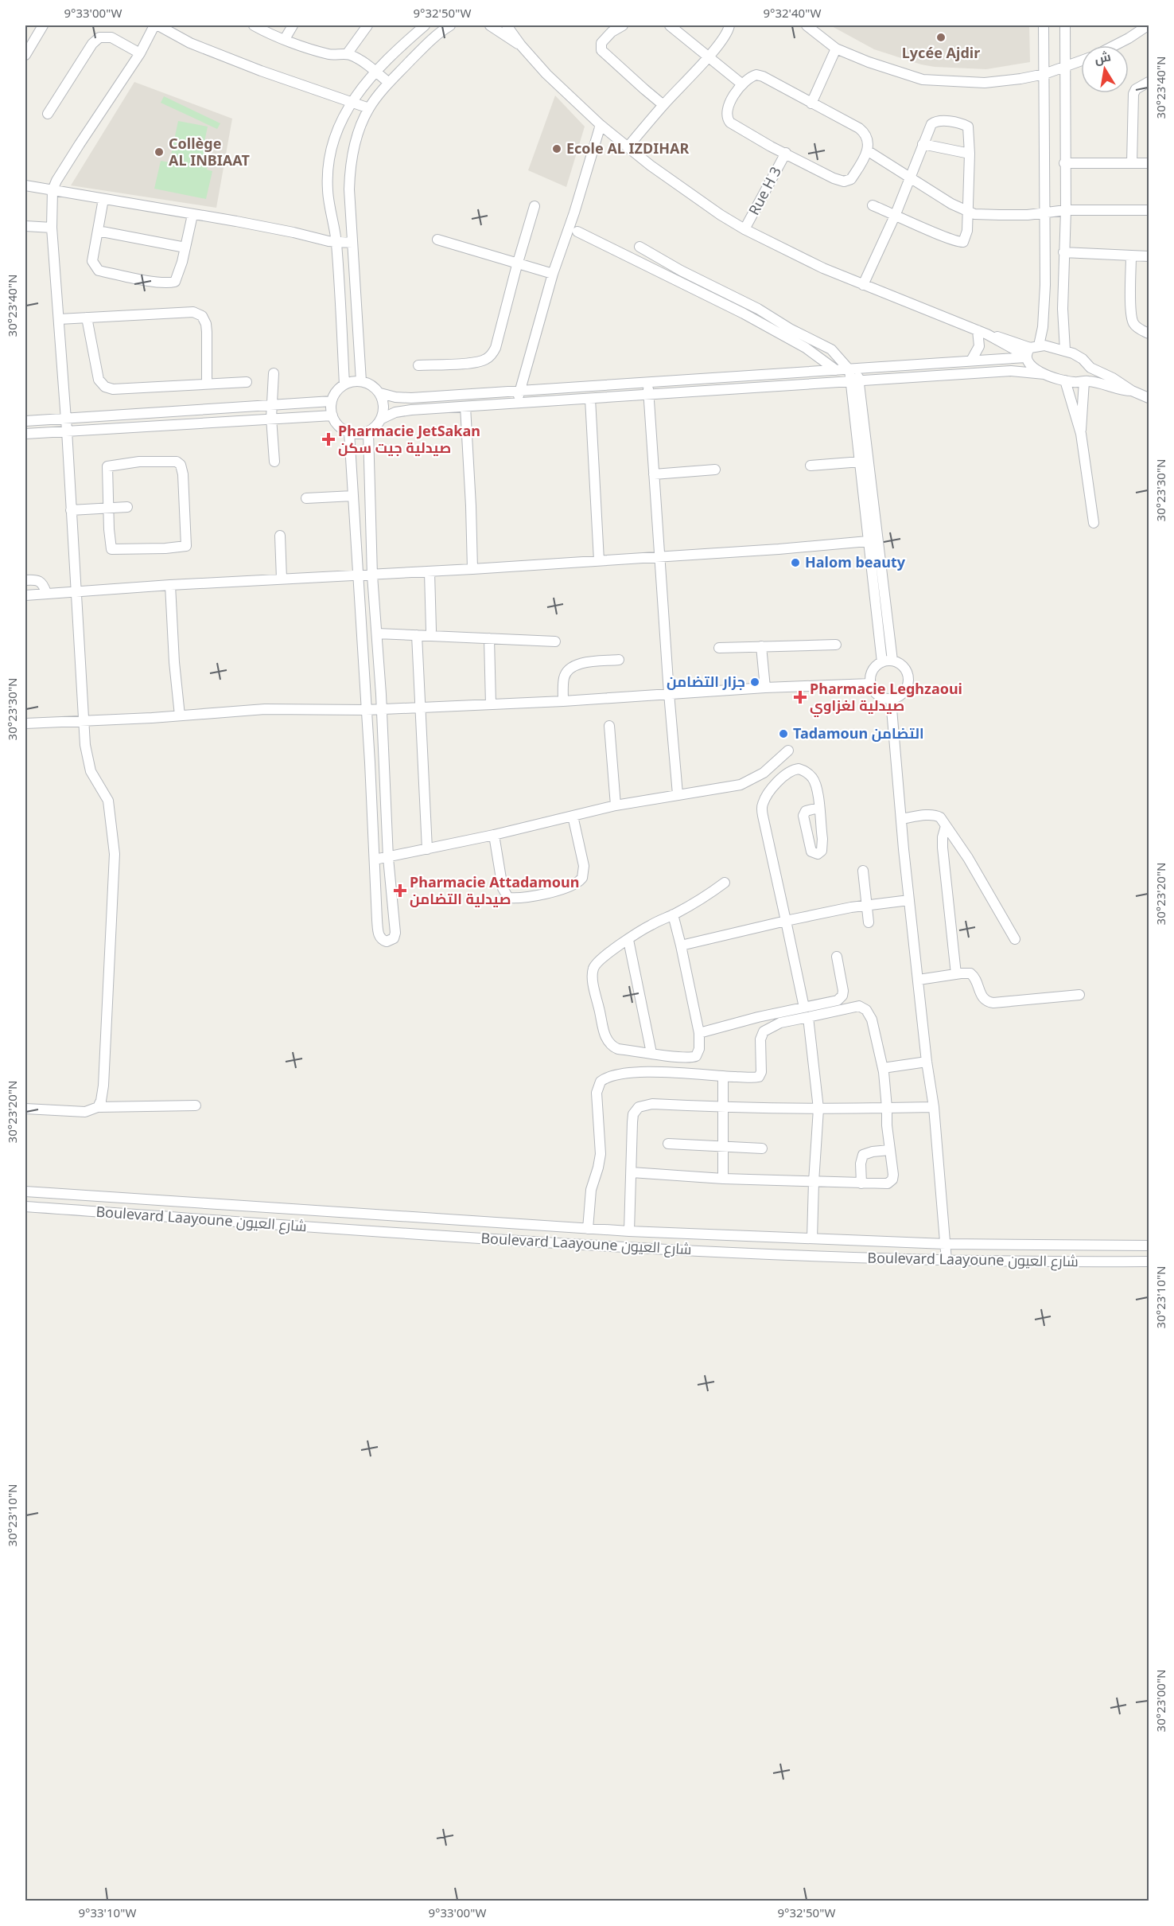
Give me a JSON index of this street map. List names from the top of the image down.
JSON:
{
  "streets": {
    "street": ["Rue H 3", "Boulevard Laayoune شارع العيون"]
  },
  "places": {
    "other": [
      "Lycée Ajdir",
      "Ecole AL IZDIHAR",
      "Collège AL INBIAAT",
      "Halom beauty",
      "جزار التضامن",
      "Tadamoun التضامن"
    ],
    "health": ["Pharmacie JetSakan صيدلية جيت سكن", "Pharmacie Leghzaoui صيدلية لغزاوي", "Pharmacie Attadamoun صيدلية التضامن"]
  },
  "north": "top",
  "coordinates": [
    "9°33'00\"W",
    "9°32'50\"W",
    "9°32'40\"W",
    "30°23'40\"N",
    "30°23'30\"N",
    "30°23'20\"N",
    "30°23'10\"N",
    "30°23'00\"N",
    "9°33'10\"W"
  ]
}
